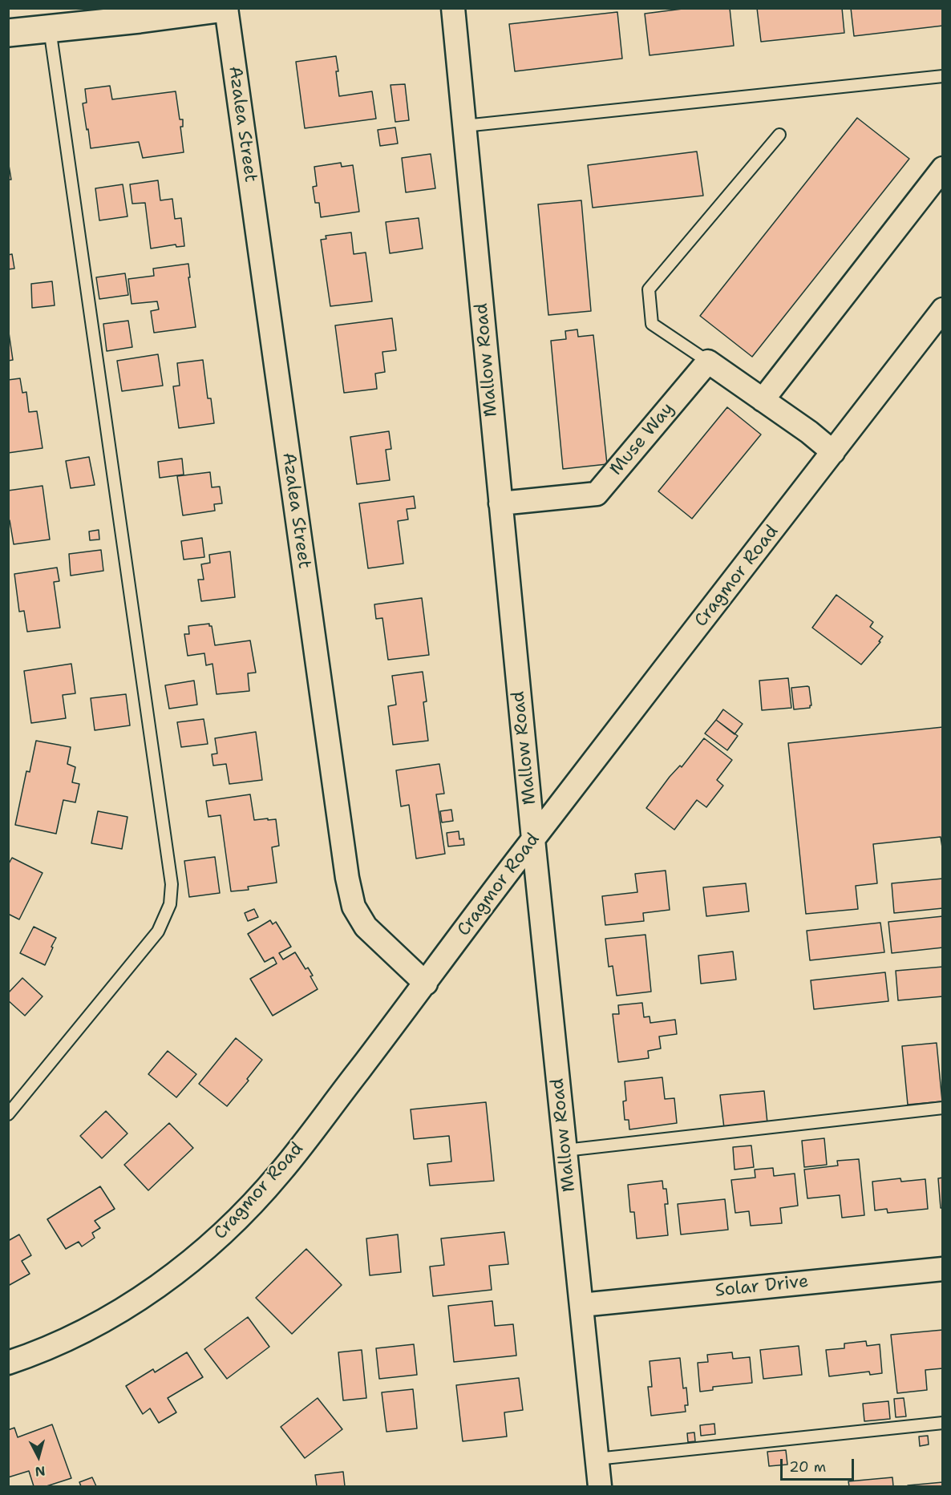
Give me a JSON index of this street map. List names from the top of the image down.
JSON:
{
  "streets": {
    "street": [
      "Azalea Street",
      "Mallow Road",
      "Muse Way",
      "Cragmor Road",
      "Solar Drive"
    ]
  },
  "crossings": [
    ["Azalea Street", "Cragmor Road"],
    ["Mallow Road", "Muse Way"],
    ["Mallow Road", "Cragmor Road"],
    ["Mallow Road", "Solar Drive"]
  ],
  "scale_bar": "20 m",
  "north": "bottom"
}
